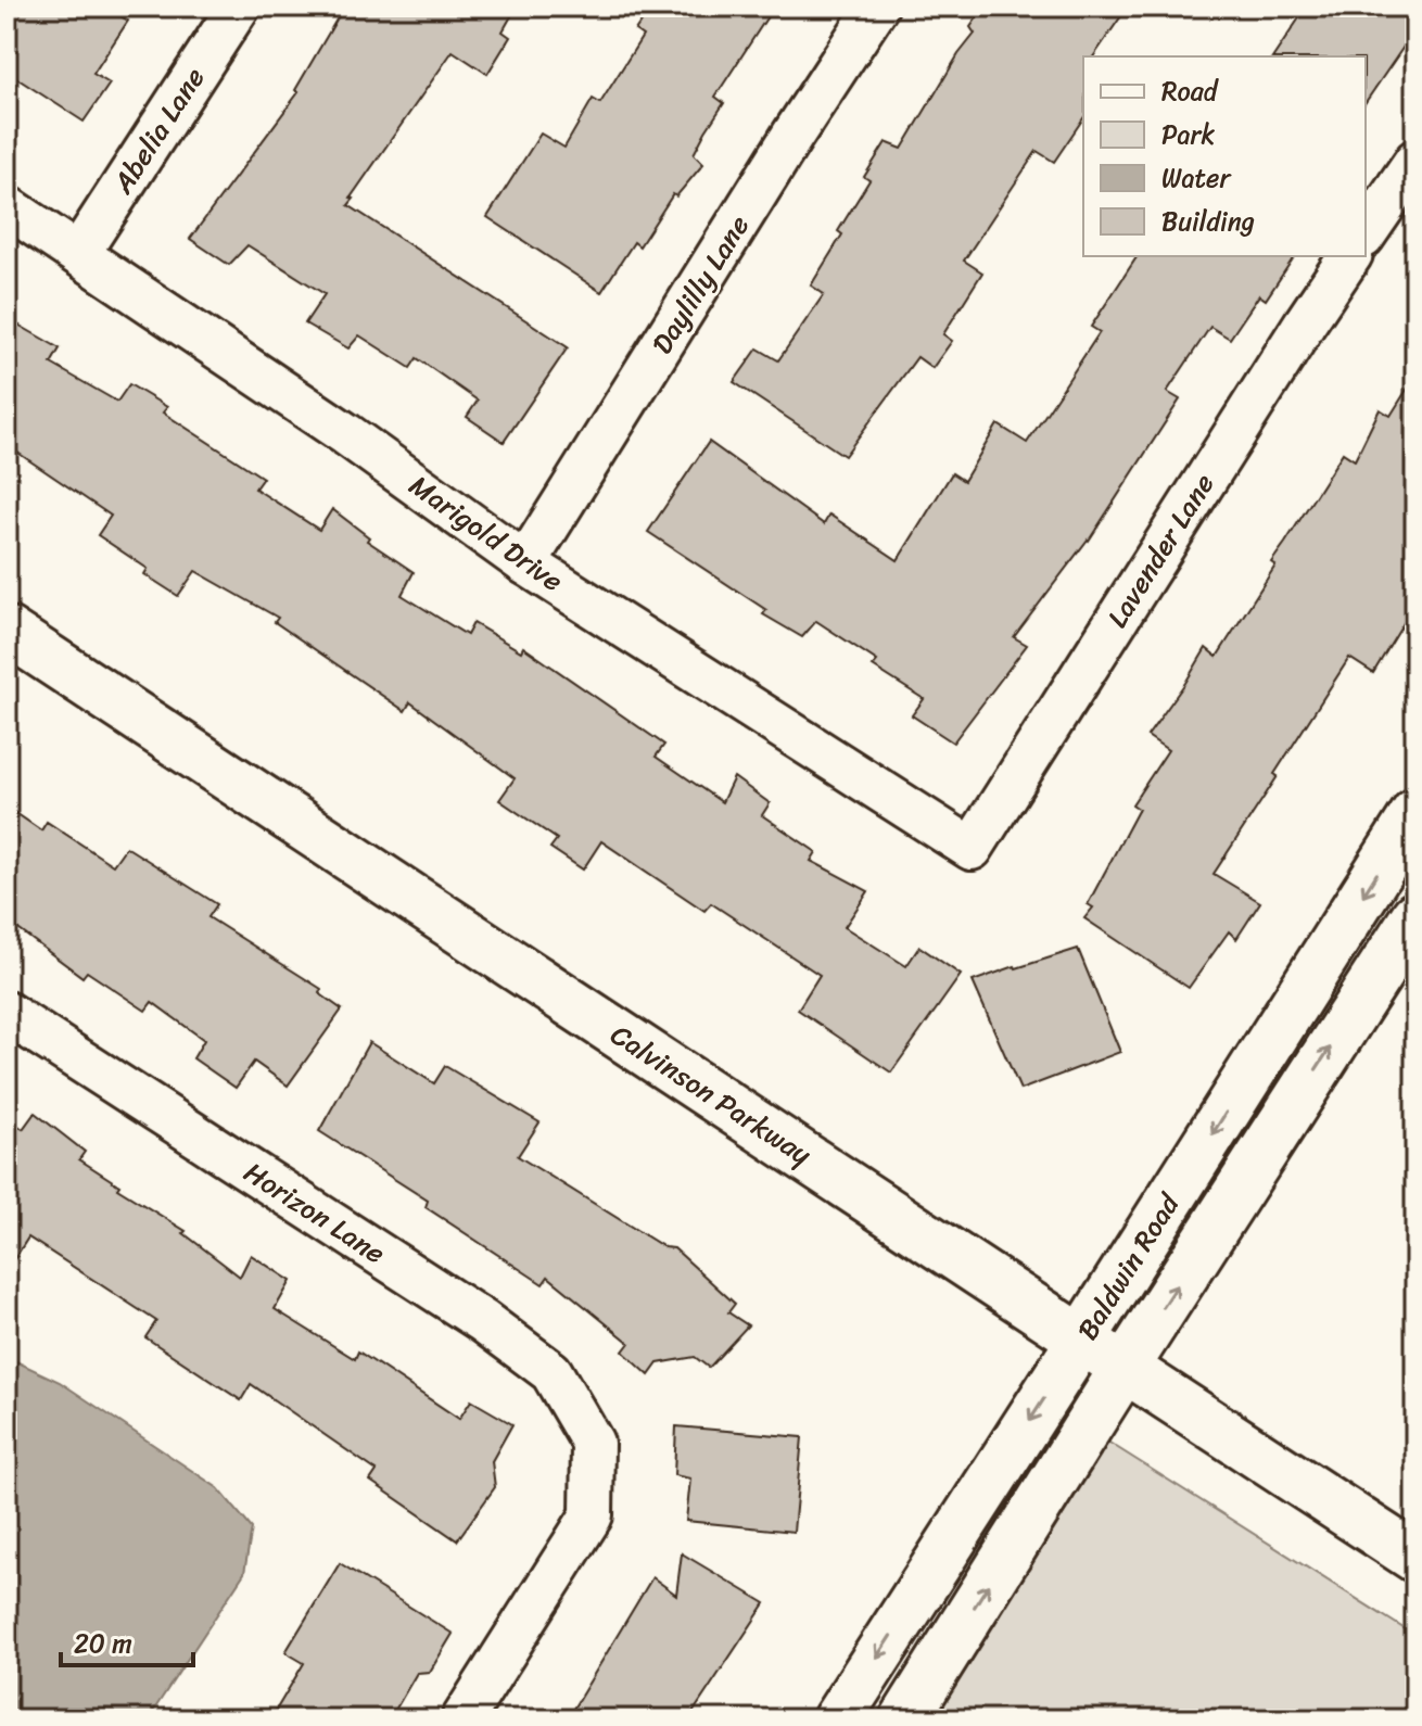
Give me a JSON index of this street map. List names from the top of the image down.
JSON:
{
  "streets": {
    "main road": ["Calvinson Parkway", "Baldwin Road"],
    "street": [
      "Abelia Lane",
      "Daylilly Lane",
      "Marigold Drive",
      "Lavender Lane",
      "Horizon Lane"
    ]
  },
  "crossings": [
    ["Abelia Lane", "Marigold Drive"],
    ["Daylilly Lane", "Marigold Drive"],
    ["Marigold Drive", "Lavender Lane"],
    ["Calvinson Parkway", "Baldwin Road"]
  ],
  "legend": [
    "Road",
    "Park",
    "Water",
    "Building"
  ],
  "scale_bar": "20 m"
}
